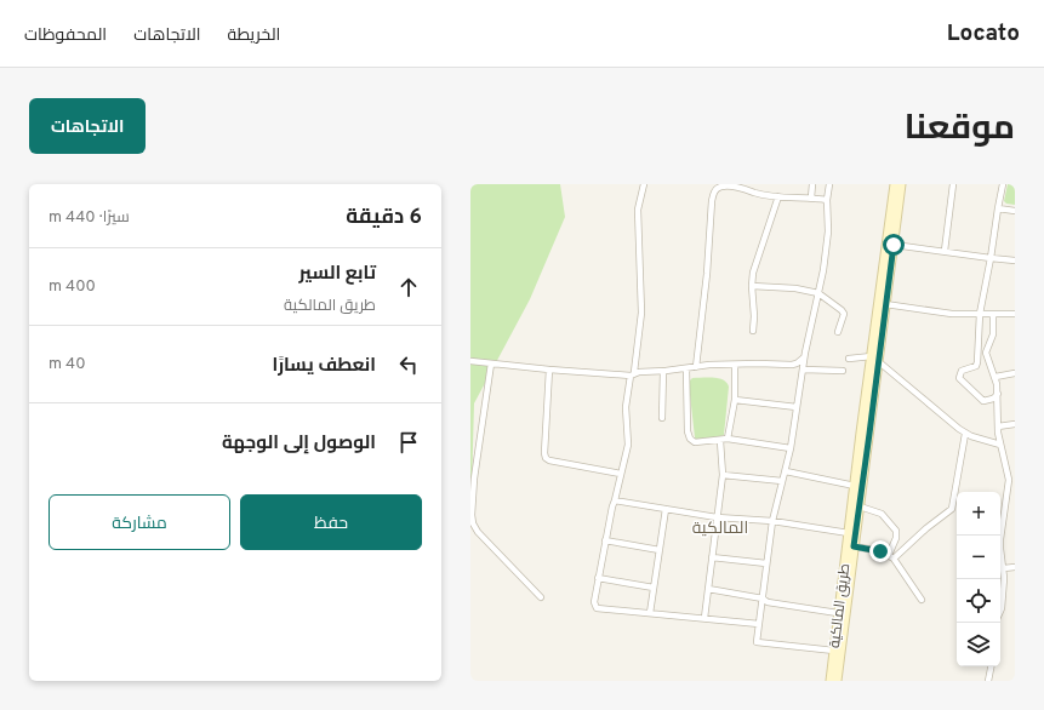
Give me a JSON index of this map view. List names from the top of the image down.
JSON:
{
  "streets": {
    "main road": ["طريق المالكية"]
  },
  "districts": ["المالكية"],
  "page": {
    "header": "Locato",
    "nav": ["الخريطة", "الاتجاهات", "المحفوظات"],
    "title": "موقعنا",
    "buttons": [
      "الاتجاهات",
      ["حفظ", "مشاركة"]
    ],
    "heading": ["6 دقيقة", "سيرًا · 440 m"],
    "list": [
      ["تابع السير", "طريق المالكية", "400 m"],
      ["انعطف يسارًا", "40 m"],
      "الوصول إلى الوجهة"
    ],
    "map_buttons": ["+", "−"]
  }
}
